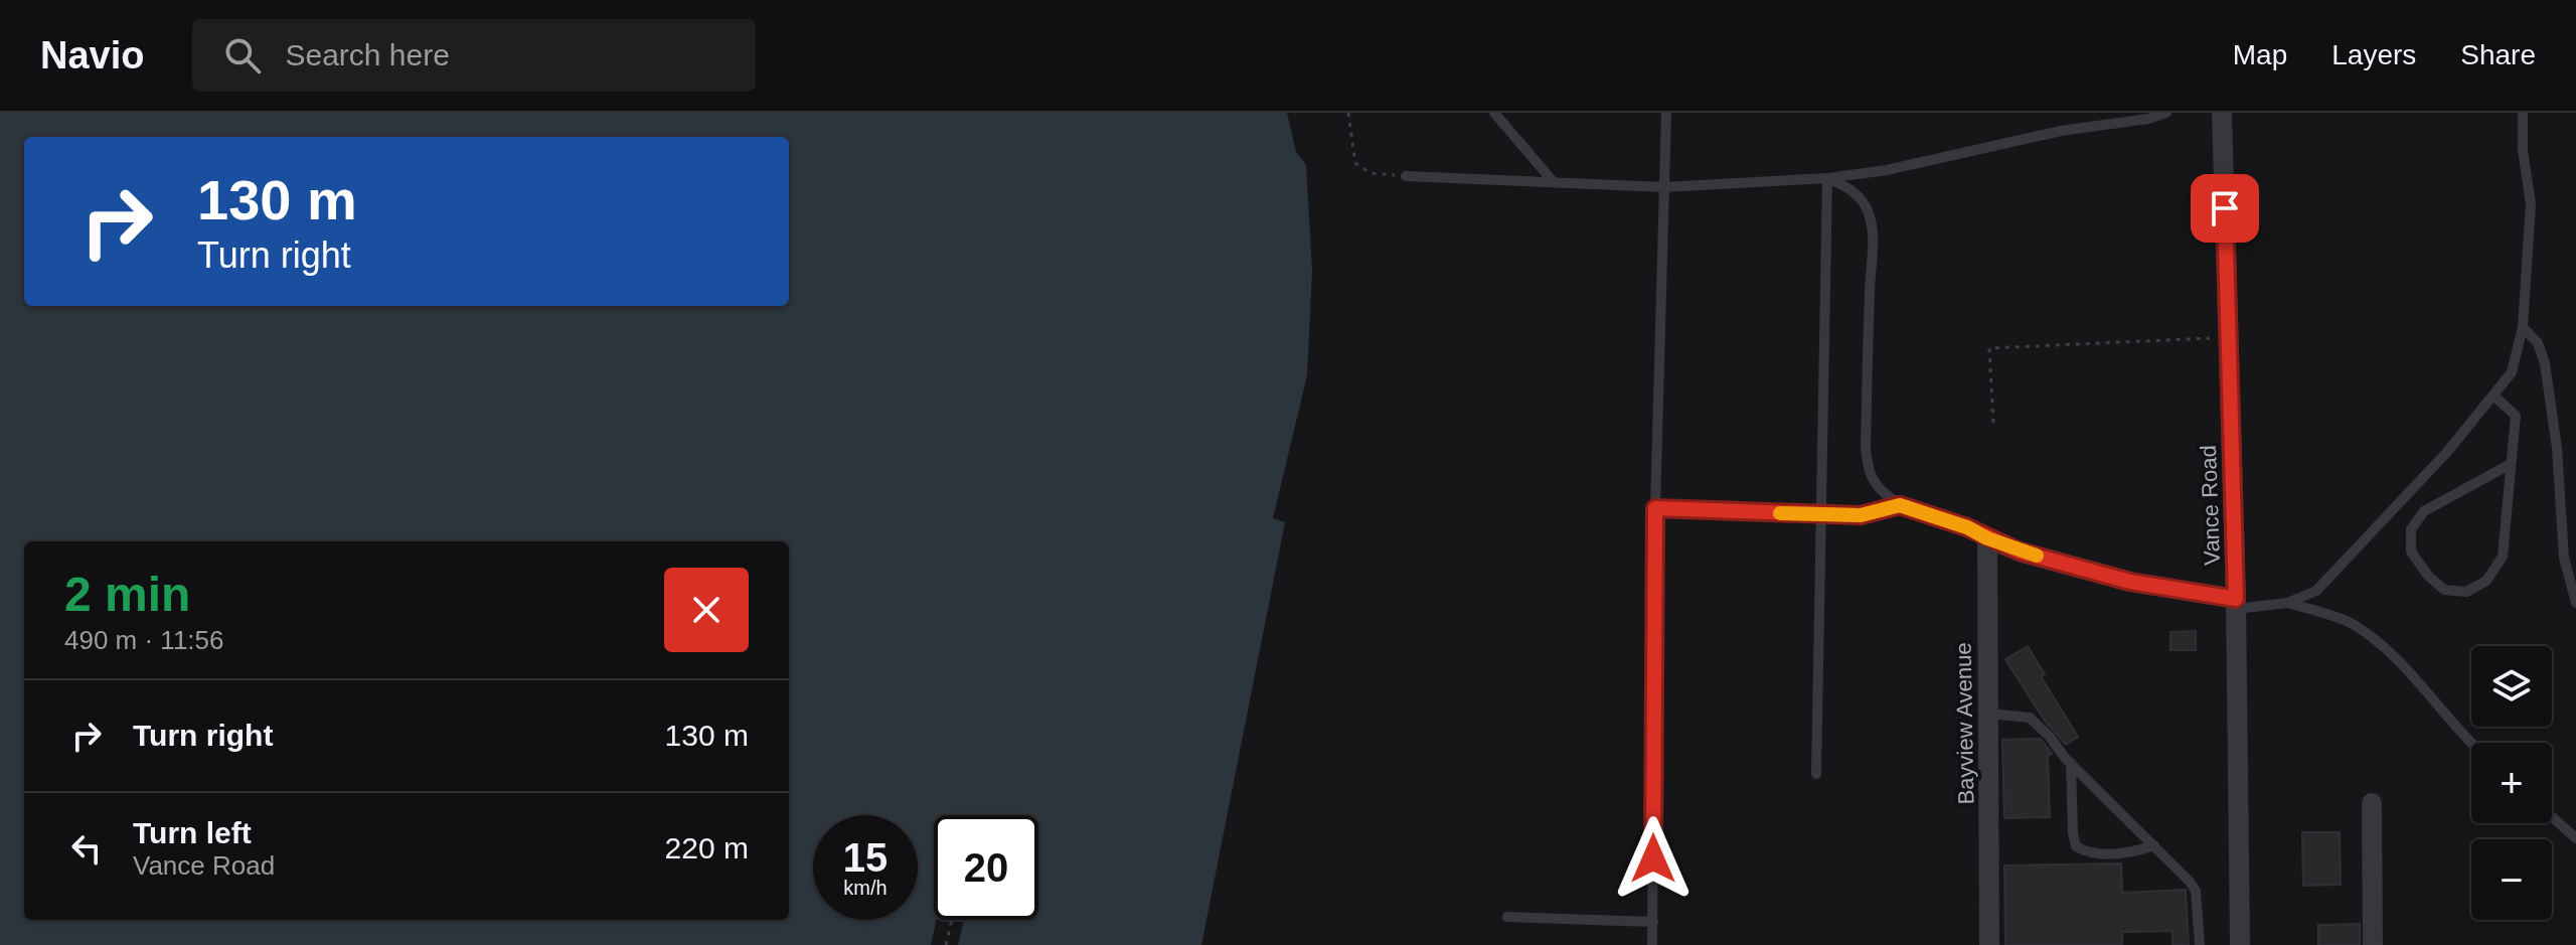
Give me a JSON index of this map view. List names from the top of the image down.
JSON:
{
  "streets": {
    "street": ["Vance Road", "Bayview Avenue"]
  },
  "page": {
    "header": "Navio",
    "search": "Search here",
    "nav": ["Map", "Layers", "Share"],
    "turn": ["130 m", "Turn right"],
    "heading": ["2 min", "490 m · 11:56"],
    "map_buttons": ["+", "−"],
    "list": [
      {
        "name": "Turn right",
        "value": "130 m"
      },
      {
        "name": "Turn left",
        "note": "Vance Road",
        "value": "220 m"
      }
    ],
    "speed": "15 km/h",
    "limit": "20"
  }
}
